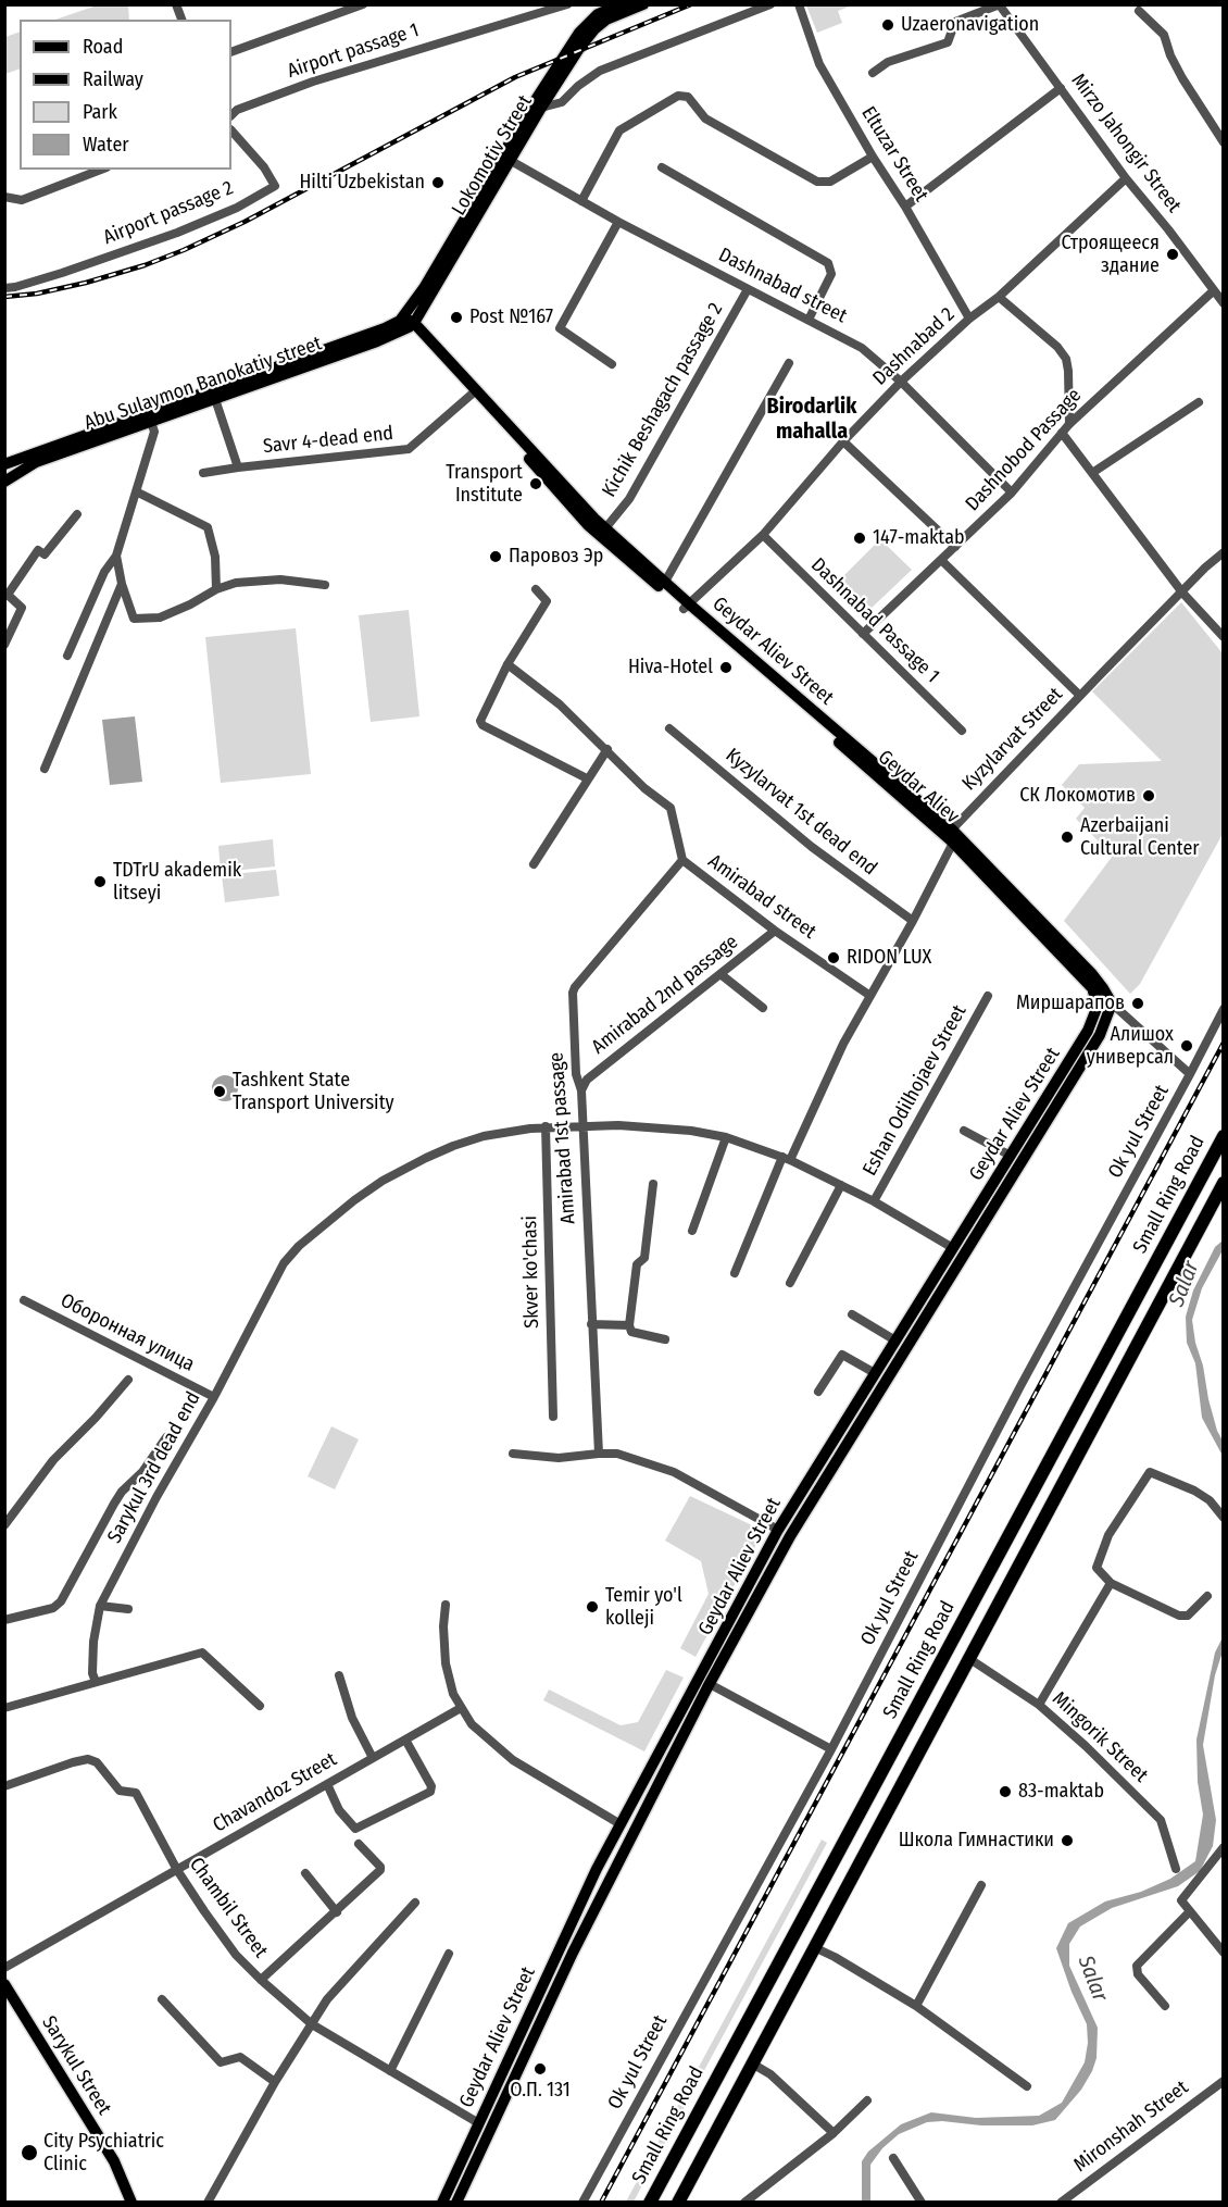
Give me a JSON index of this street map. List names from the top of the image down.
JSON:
{
  "streets": {
    "highway": ["Small Ring Road"],
    "main road": [
      "Lokomotiv Street",
      "Abu Sulaymon Banokatiy street",
      "Geydar Aliev Street",
      "Geydar Aliev",
      "Sarykul Street"
    ],
    "street": [
      "Аirport passage 1",
      "Mirzo Jahongir Street",
      "Eltuzar Street",
      "Аirport passage 2",
      "Dashnabad street",
      "Dashnabad 2",
      "Kichik Beshagach passage 2",
      "Savr 4-dead end",
      "Dashnobod Passage",
      "Dashnabad Passage 1",
      "Kyzylarvat Street",
      "Kyzylarvat 1st dead end",
      "Amirabad street",
      "Amirabad 2nd passage",
      "Eshаn Odilhojaev Street",
      "Ok yul Street",
      "Amirabad 1st passage",
      "Skver ko'chasi",
      "Оборонная улица",
      "Sarykul 3rd dead end",
      "Mingorik Street",
      "Chavandoz Street",
      "Chambil Street",
      "Mironshah Street"
    ]
  },
  "crossings": [
    ["Mirzo Jahongir Street", "Dashnabad 2"],
    ["Mirzo Jahongir Street", "Dashnobod Passage"],
    ["Eltuzar Street", "Dashnabad 2"],
    ["Lokomotiv Street", "Dashnabad street"],
    ["Lokomotiv Street", "Abu Sulaymon Banokatiy street"],
    ["Lokomotiv Street", "Geydar Aliev Street"],
    ["Dashnabad street", "Dashnabad 2"],
    ["Dashnabad street", "Kichik Beshagach passage 2"],
    ["Dashnabad street", "Dashnobod Passage"],
    ["Dashnabad 2", "Dashnabad Passage 1"],
    ["Dashnabad 2", "Geydar Aliev Street"],
    ["Abu Sulaymon Banokatiy street", "Geydar Aliev Street"],
    ["Kichik Beshagach passage 2", "Geydar Aliev Street"],
    ["Savr 4-dead end", "Geydar Aliev Street"],
    ["Dashnobod Passage", "Dashnabad Passage 1"],
    ["Geydar Aliev Street", "Kyzylarvat Street"],
    ["Geydar Aliev Street", "Geydar Aliev"],
    ["Geydar Aliev Street", "Ok yul Street"],
    ["Geydar Aliev Street", "Sarykul 3rd dead end"],
    ["Geydar Aliev Street", "Chambil Street"],
    ["Kyzylarvat Street", "Geydar Aliev"],
    ["Kyzylarvat Street", "Kyzylarvat 1st dead end"],
    ["Kyzylarvat Street", "Amirabad street"],
    ["Kyzylarvat Street", "Sarykul 3rd dead end"],
    ["Amirabad street", "Amirabad 2nd passage"],
    ["Amirabad street", "Amirabad 1st passage"],
    ["Amirabad 2nd passage", "Amirabad 1st passage"],
    ["Eshаn Odilhojaev Street", "Sarykul 3rd dead end"],
    ["Amirabad 1st passage", "Sarykul 3rd dead end"],
    ["Skver ko'chasi", "Sarykul 3rd dead end"],
    ["Оборонная улица", "Sarykul 3rd dead end"],
    ["Chavandoz Street", "Chambil Street"]
  ],
  "districts": ["Birodarlik mahalla"],
  "water": ["Salar"],
  "places": [
    "Uzaeronavigation",
    "Hilti Uzbekistan",
    "Строящееся здание",
    "Post №167",
    "Transport Institute",
    "147-maktab",
    "Паровоз Эр",
    "Hiva-Hotel",
    "СК Локомотив",
    "Azerbaijani Cultural Center",
    "TDTrU akademik litseyi",
    "RIDON LUX",
    "Миршарапов",
    "Алишох универсал",
    "Tashkent State Transport University",
    "Temir yo'l kolleji",
    "83-maktab",
    "Школа Гимнастики",
    "О.П. 131",
    "City Psychiatric Clinic"
  ],
  "legend": [
    "Road",
    "Railway",
    "Park",
    "Water"
  ]
}
